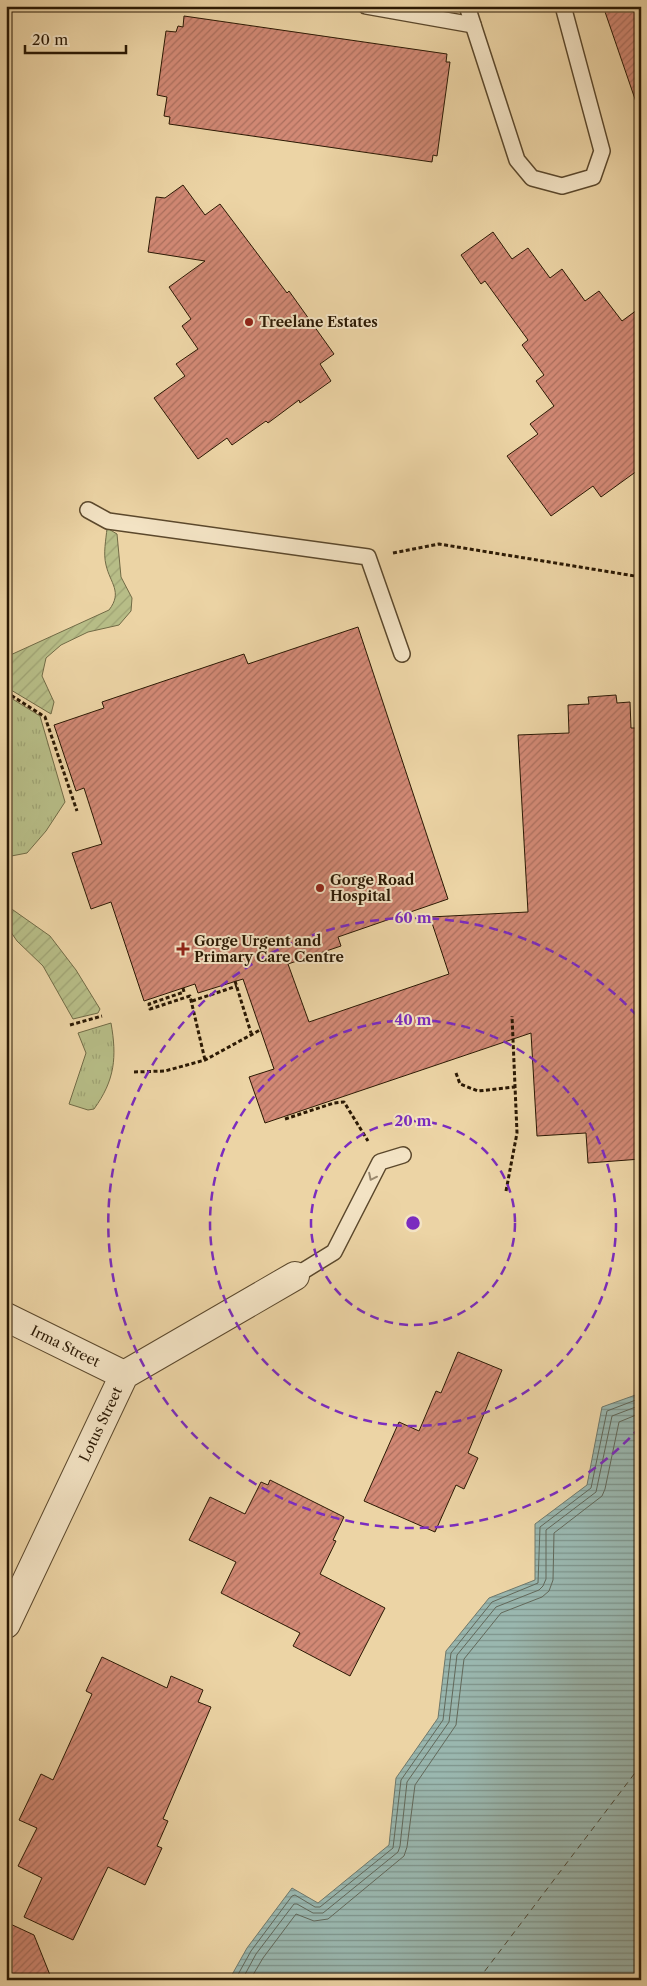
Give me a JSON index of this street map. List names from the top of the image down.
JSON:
{
  "streets": {
    "street": ["Irma Street", "Lotus Street"]
  },
  "crossings": [
    ["Irma Street", "Lotus Street"]
  ],
  "places": {
    "other": ["Treelane Estates", "Gorge Road Hospital"],
    "health": ["Gorge Urgent and Primary Care Centre"]
  },
  "scale_bar": "20 m",
  "rings": ["60 m", "40 m", "20 m"]
}
